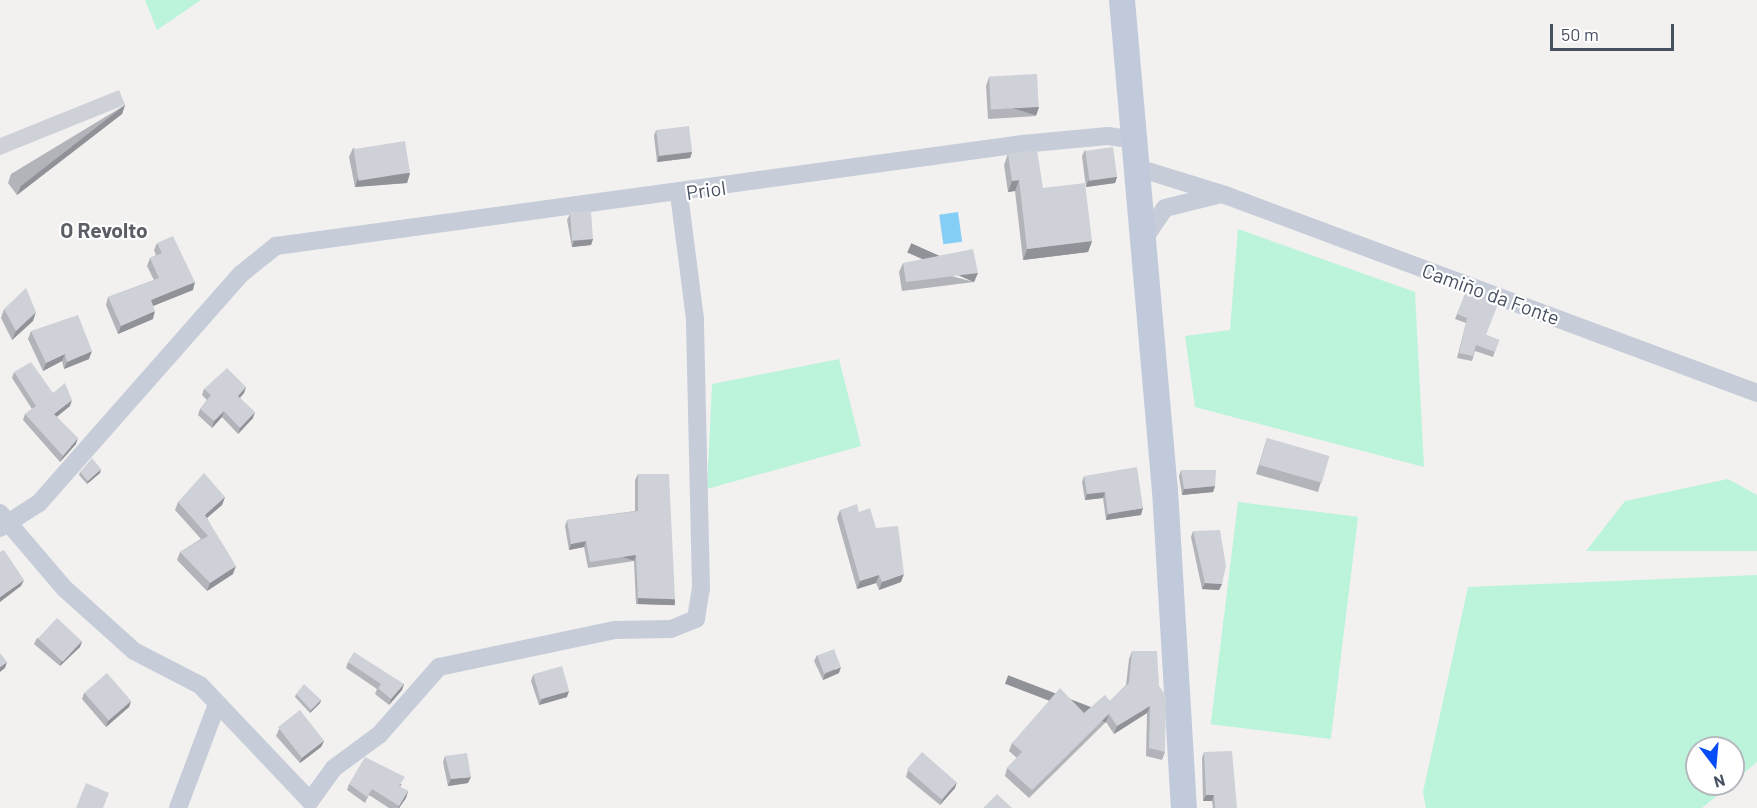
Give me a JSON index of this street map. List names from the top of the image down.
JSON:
{
  "streets": {
    "street": ["Priol", "Camiño da Fonte"]
  },
  "districts": ["O Revolto"],
  "scale_bar": "50 m",
  "north": "bottom"
}
